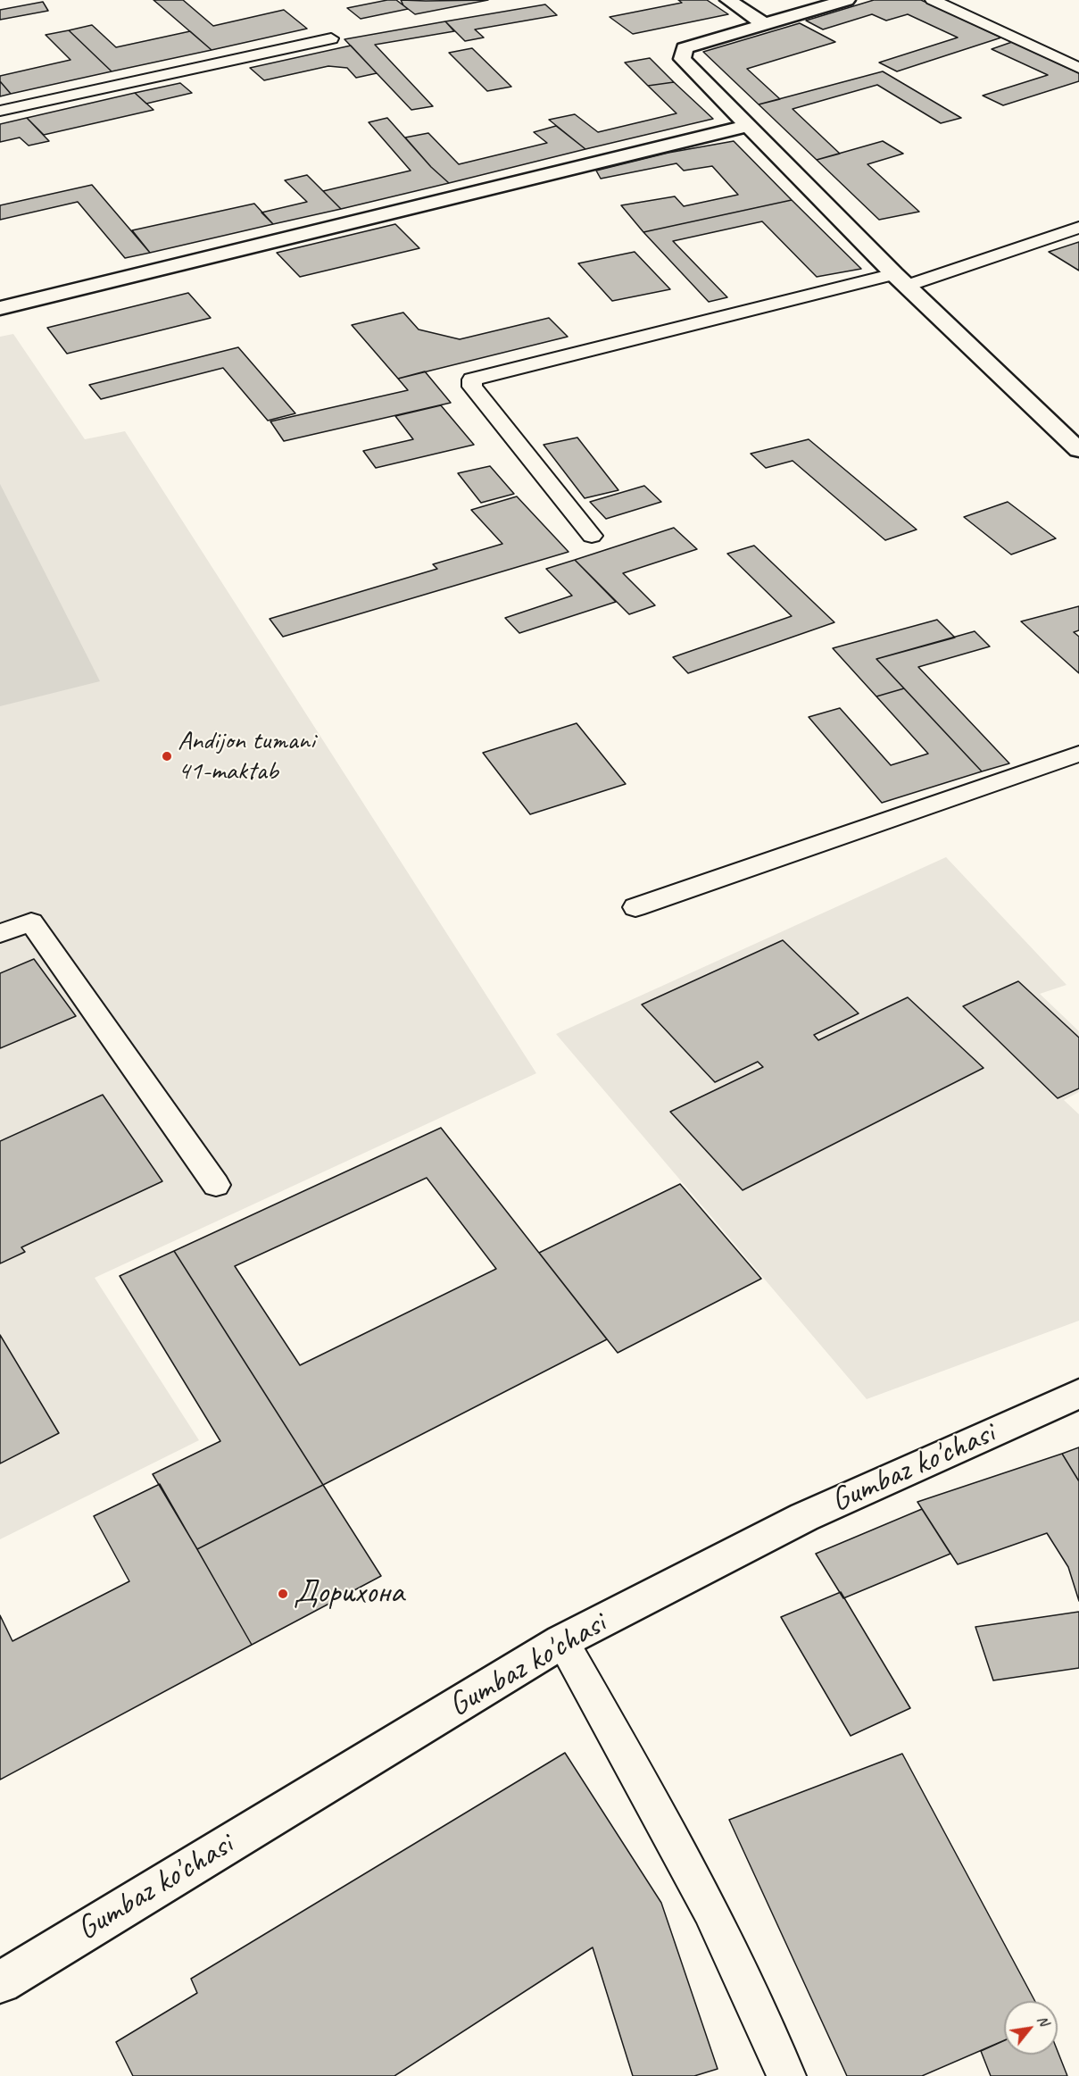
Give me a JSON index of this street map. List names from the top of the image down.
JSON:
{
  "streets": {
    "street": ["Gumbaz ko'chasi"]
  },
  "places": ["Andijon tumani 41-maktab", "Дорихона"],
  "north": "top right"
}
